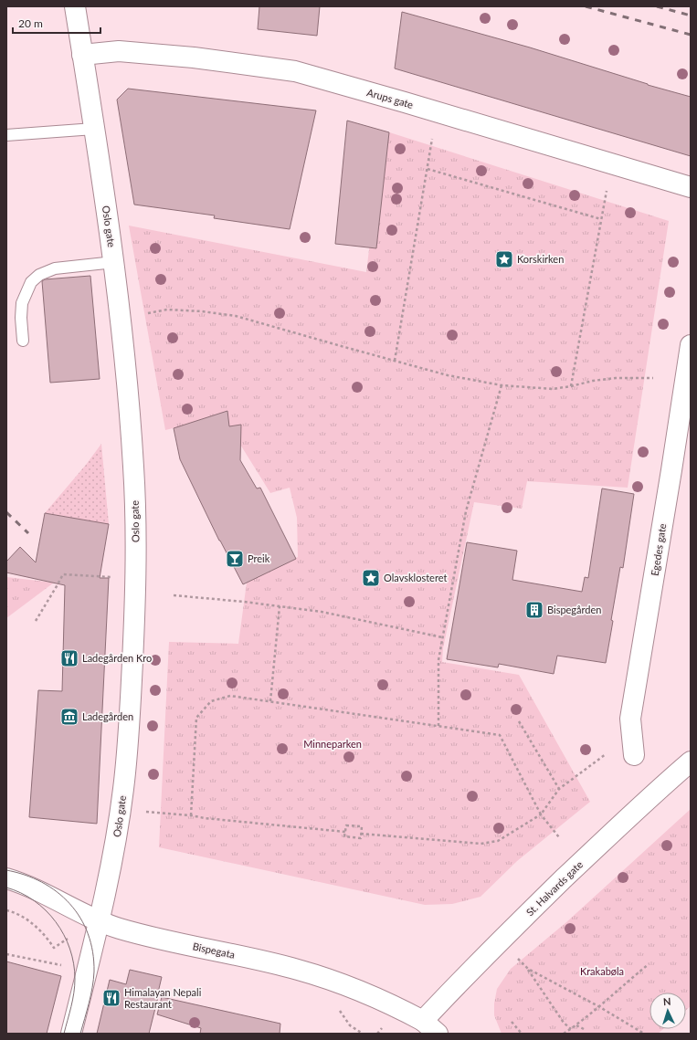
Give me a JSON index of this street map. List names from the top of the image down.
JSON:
{
  "streets": {
    "street": [
      "Arups gate",
      "Oslo gate",
      "Egedes gate",
      "St. Halvards gate",
      "Bispegata"
    ]
  },
  "crossings": [
    ["Arups gate", "Oslo gate"],
    ["Oslo gate", "Bispegata"],
    ["St. Halvards gate", "Bispegata"]
  ],
  "parks": ["Minneparken", "Krakabøla"],
  "places": {
    "place": ["Korskirken", "Olavsklosteret"],
    "bar": ["Preik"],
    "building": ["Bispegården"],
    "restaurant": ["Ladegården Kro", "Himalayan Nepali Restaurant"],
    "museum": ["Ladegården"]
  },
  "scale_bar": "20 m",
  "north": "top"
}
